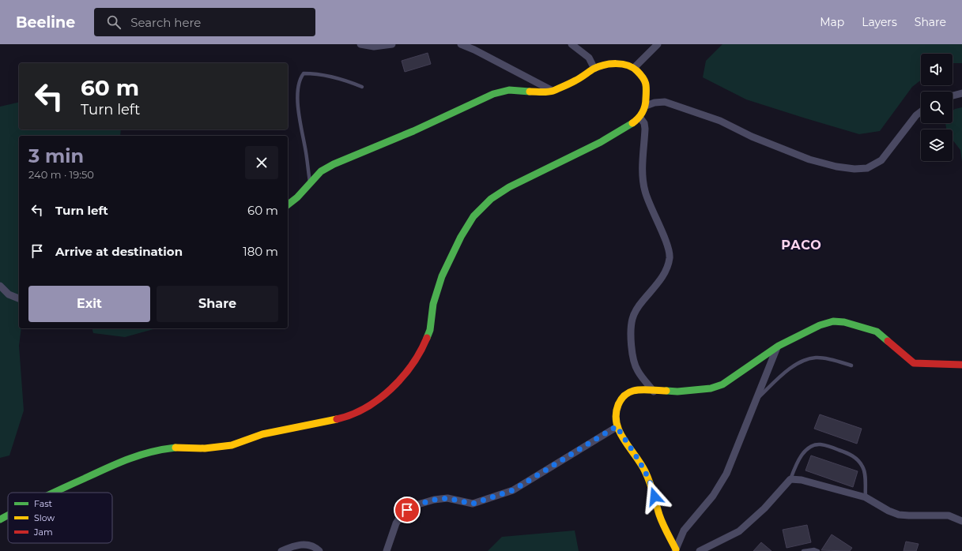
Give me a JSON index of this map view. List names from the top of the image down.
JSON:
{
  "districts": ["PACO"],
  "legend": ["Fast", "Slow", "Jam"],
  "page": {
    "header": "Beeline",
    "search": "Search here",
    "nav": ["Map", "Layers", "Share"],
    "turn": ["60 m", "Turn left"],
    "heading": ["3 min", "240 m · 19:50"],
    "list": [
      {
        "name": "Turn left",
        "value": "60 m"
      },
      {
        "name": "Arrive at destination",
        "value": "180 m"
      }
    ],
    "buttons": ["Exit", "Share"]
  }
}
